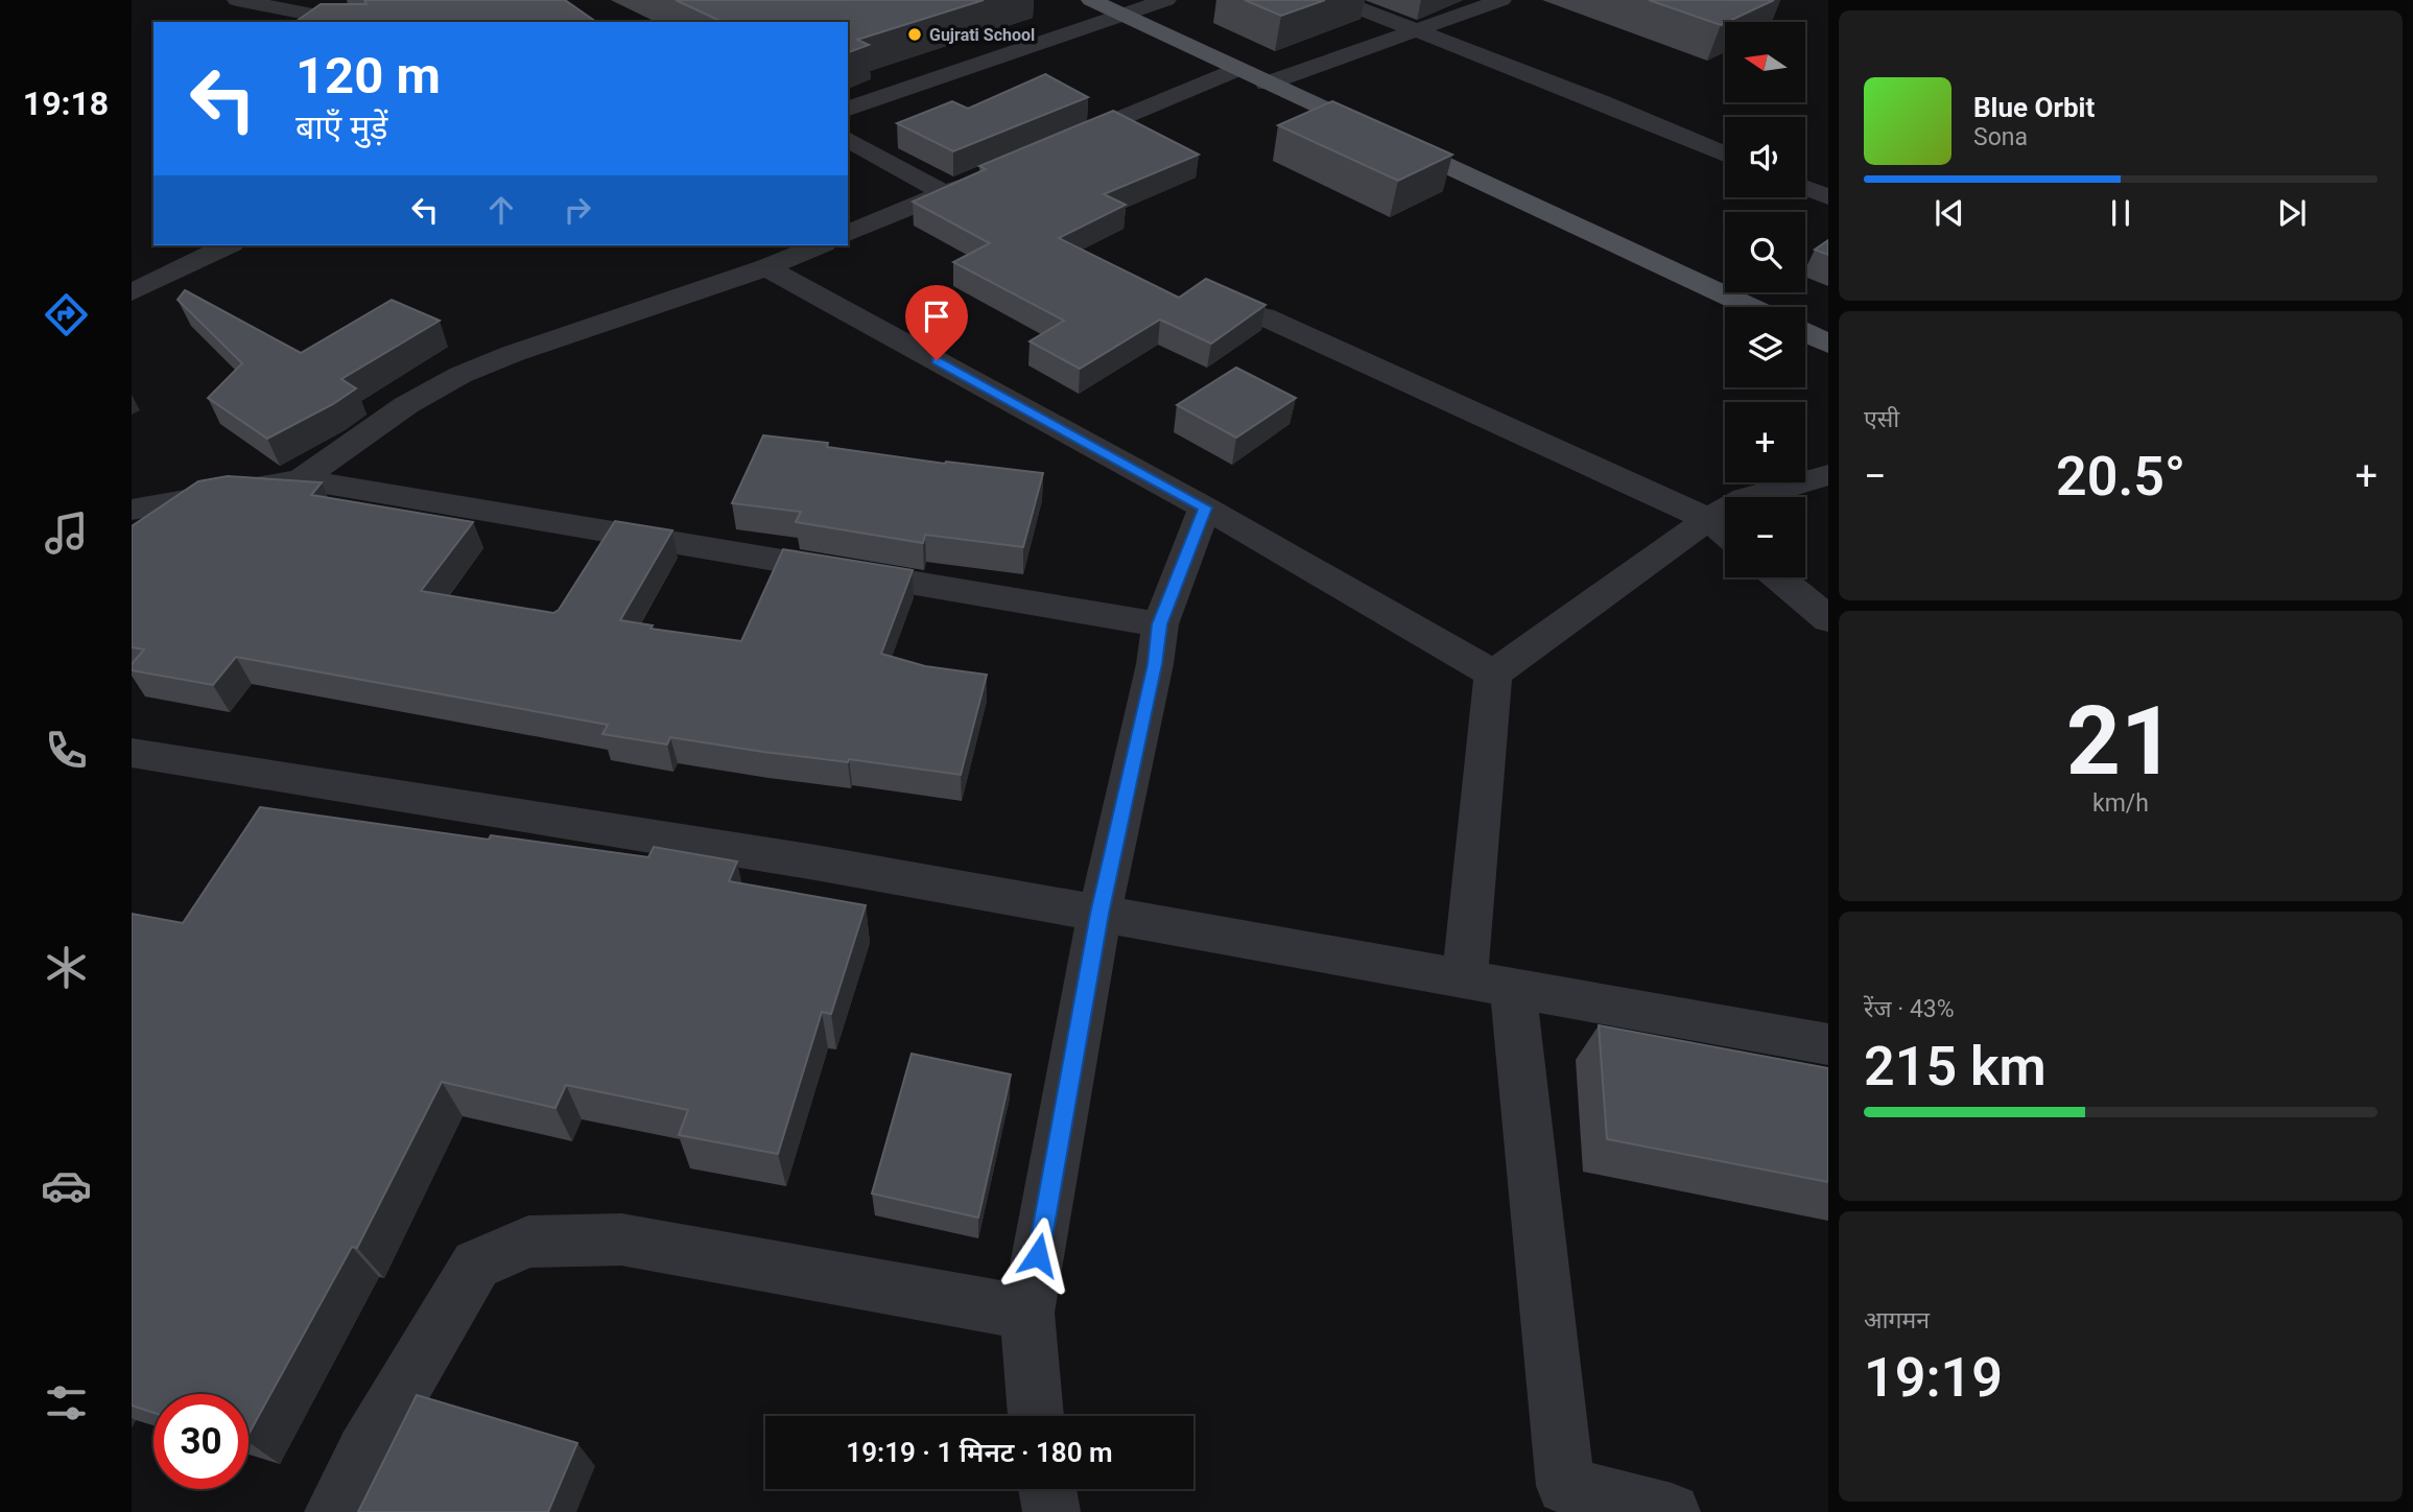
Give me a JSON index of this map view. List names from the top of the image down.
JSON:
{
  "places": ["Gujrati School"],
  "north": "left",
  "page": {
    "tabs": "19:18",
    "map_buttons": ["+", "−"],
    "turn": ["120 m", "बाएँ मुड़ें"],
    "song": ["Blue Orbit", "Sona"],
    "tile": [
      "एसी",
      ["21", "km/h"],
      ["रेंज · 43%", "215 km"],
      ["आगमन", "19:19"]
    ],
    "heat": ["−", "20.5°", "+"],
    "limit": "30",
    "trip": "19:19 · 1 मिनट · 180 m"
  }
}
